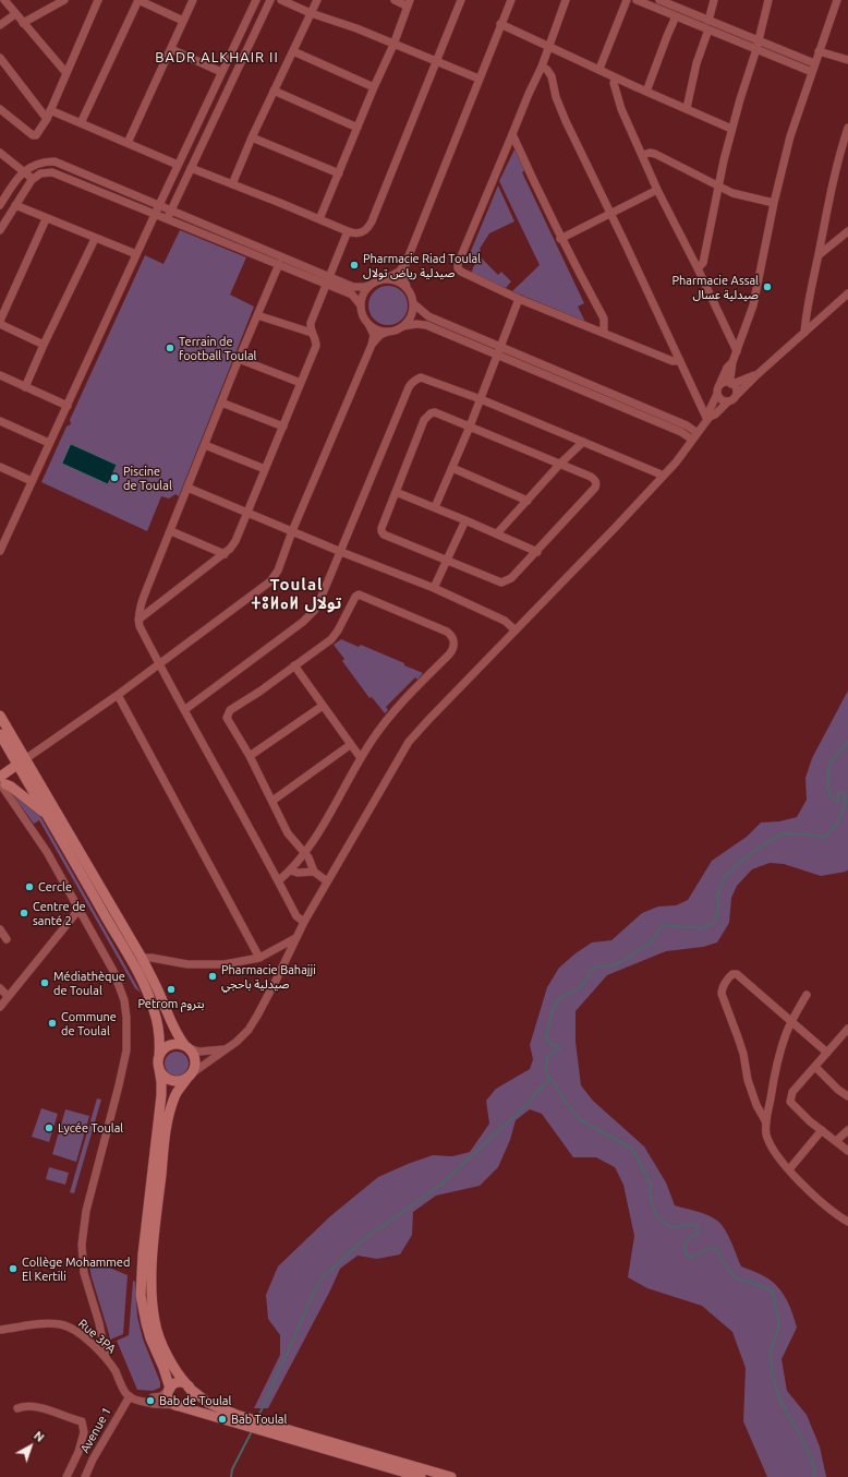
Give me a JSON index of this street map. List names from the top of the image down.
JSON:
{
  "streets": {
    "street": ["Rue 3PA", "Avenue 1"]
  },
  "crossings": [
    ["Rue 3PA", "Avenue 1"]
  ],
  "districts": ["BADR ALKHAIR II", "Toulal ⵜⵓⵍⴰⵍ تولال"],
  "places": [
    "Pharmacie Riad Toulal صيدلية رياض تولال",
    "Pharmacie Assal صيدلية عسال",
    "Terrain de football Toulal",
    "Piscine de Toulal",
    "Cercle",
    "Centre de santé 2",
    "Pharmacie Bahajji صيدلية باحجي",
    "Médiathèque de Toulal",
    "Petrom بتروم",
    "Commune de Toulal",
    "Lycée Toulal",
    "Collège Mohammed El Kertili",
    "Bab de Toulal",
    "Bab Toulal"
  ],
  "north": "top right"
}
